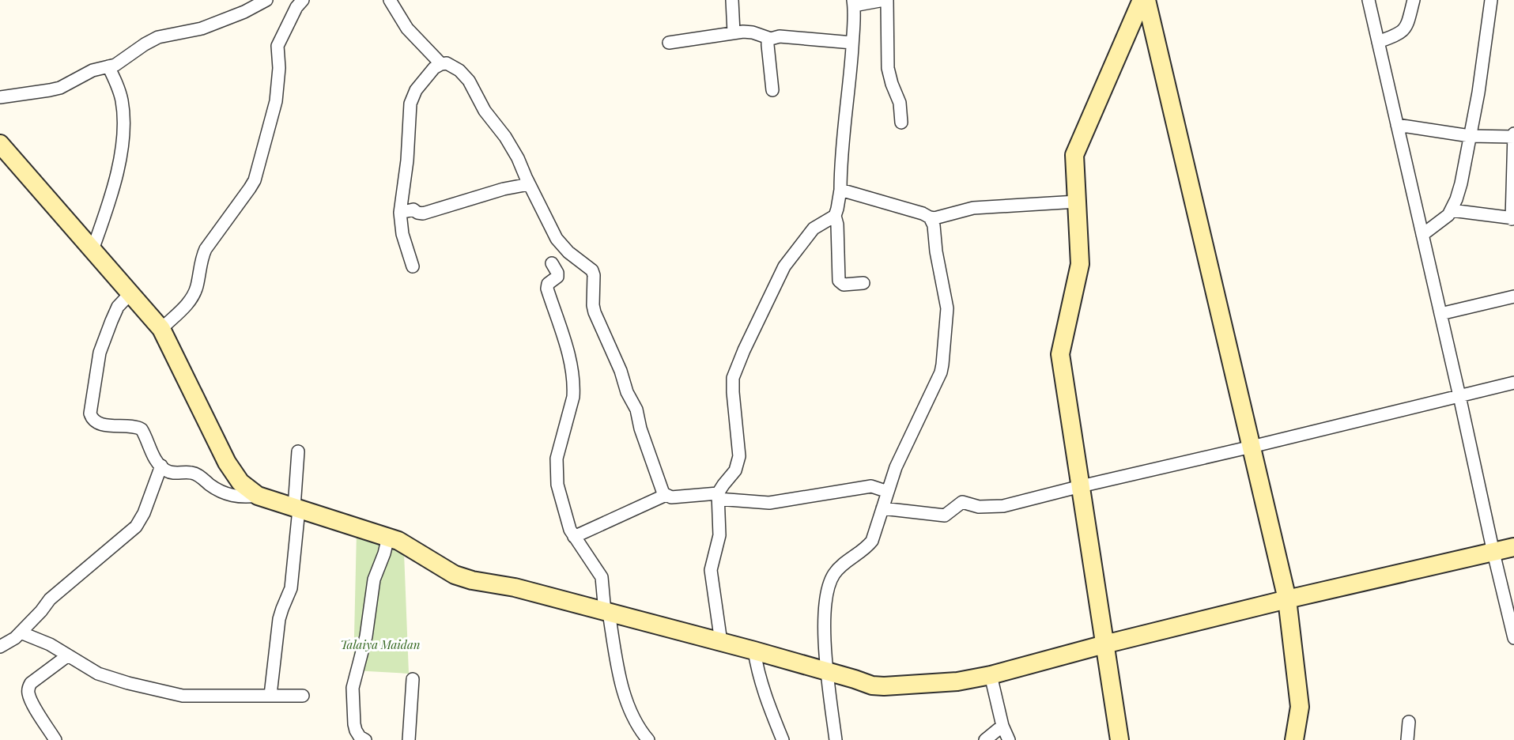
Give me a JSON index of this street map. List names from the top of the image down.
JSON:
{
  "parks": ["Talaiya Maidan"]
}
